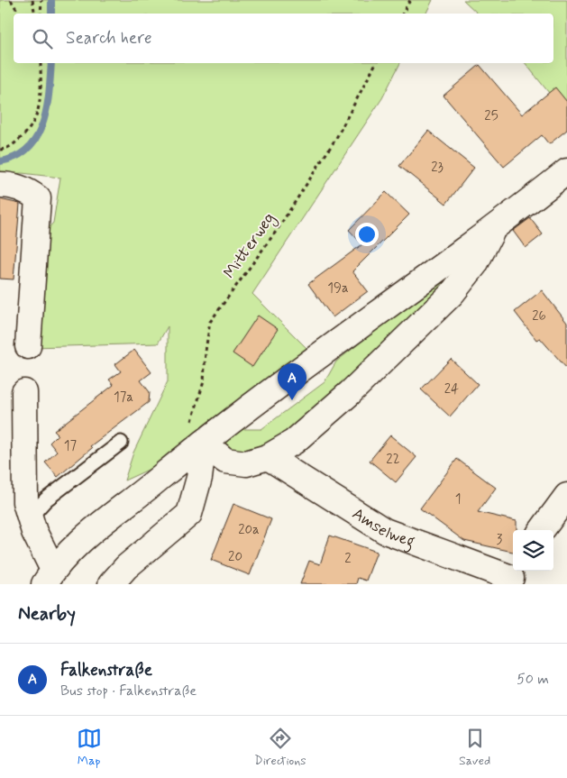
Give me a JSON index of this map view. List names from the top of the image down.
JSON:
{
  "streets": {
    "street": ["Amselweg"],
    "path": ["Mitterweg"]
  },
  "house_numbers": [
    "25",
    "23",
    "19a",
    "26",
    "24",
    "17a",
    "17",
    "22",
    "1",
    "20a",
    "3",
    "20",
    "2"
  ],
  "page": {
    "search": "Search here",
    "pins": "A",
    "heading": "Nearby",
    "list": [
      {
        "mark": "A",
        "name": "Falkenstraße",
        "note": "Bus stop · Falkenstraße",
        "value": "50 m"
      }
    ],
    "nav": ["Map", "Directions", "Saved"]
  }
}
